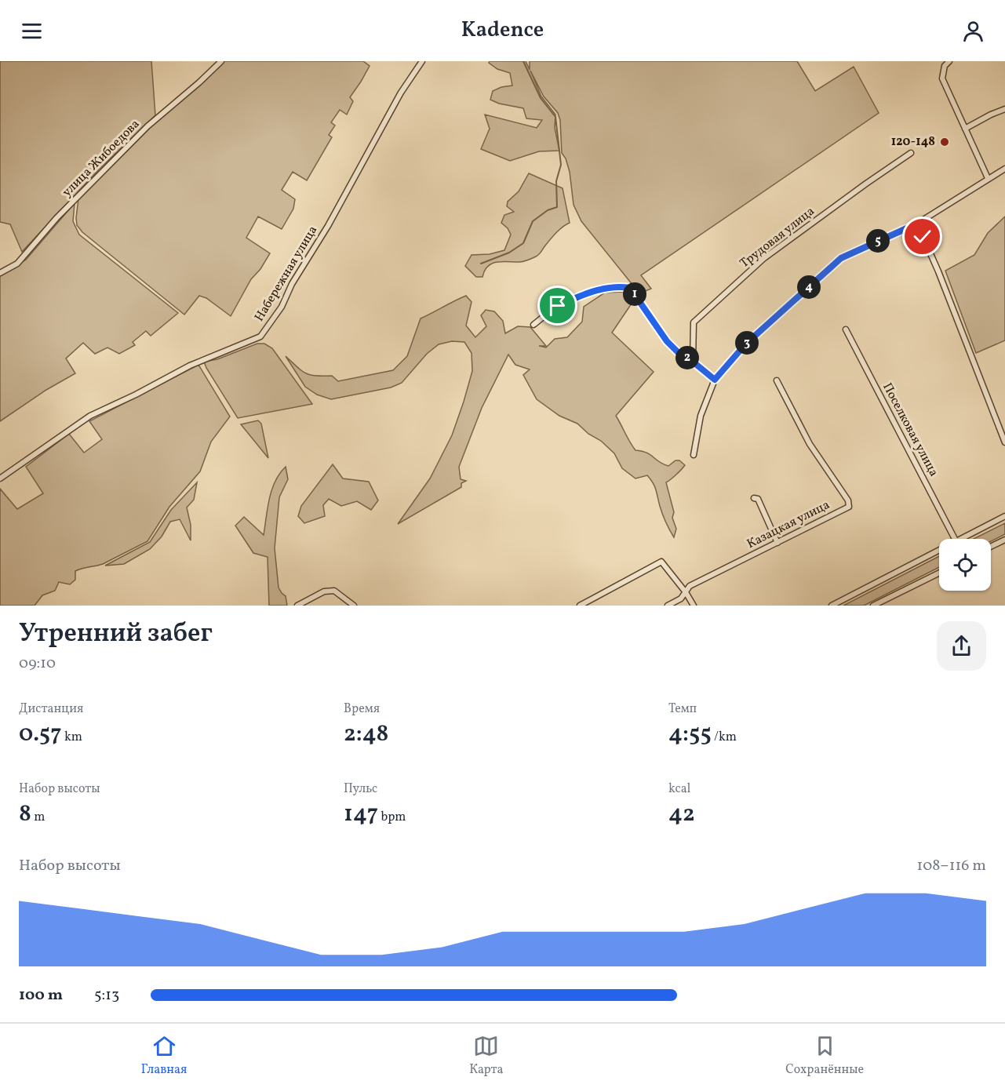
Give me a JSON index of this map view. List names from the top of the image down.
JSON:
{
  "streets": {
    "street": [
      "улица Жибоедова",
      "Трудовая улица",
      "Набережная улица",
      "Поселковая улица",
      "Казацкая улица"
    ]
  },
  "places": ["120-148"],
  "page": {
    "header": "Kadence",
    "pins": [
      "5",
      "4",
      "1",
      "3",
      "2"
    ],
    "heading": ["Утренний забег", "09:10"],
    "stats": [
      ["Дистанция", "0.57 km"],
      ["Время", "2:48"],
      ["Темп", "4:55 /km"],
      ["Набор высоты", "8 m"],
      ["Пульс", "147 bpm"],
      ["kcal", "42"]
    ],
    "chart": ["Набор высоты", "108–116 m"],
    "list": [
      {
        "name": "100 m",
        "note": "5:13"
      }
    ],
    "tabs": ["Главная", "Карта", "Сохранённые"]
  }
}
